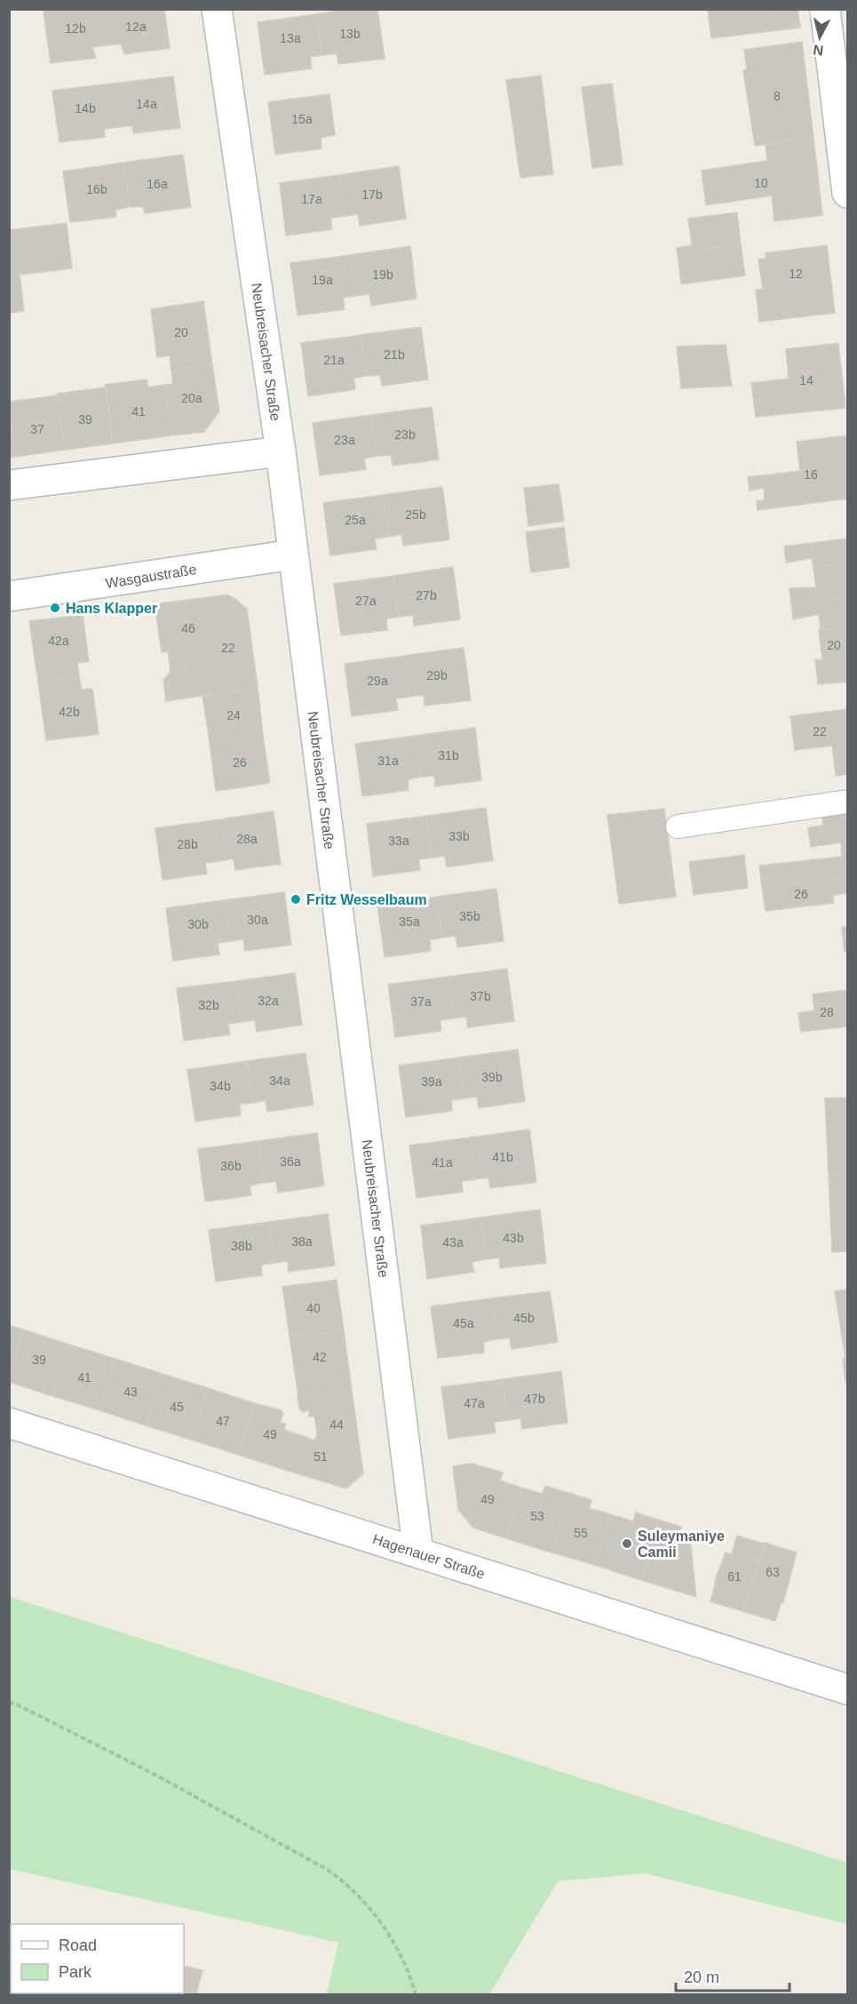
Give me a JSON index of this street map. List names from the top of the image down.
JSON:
{
  "streets": {
    "street": ["Neubreisacher Straße", "Wasgaustraße", "Hagenauer Straße"]
  },
  "crossings": [
    ["Neubreisacher Straße", "Wasgaustraße"],
    ["Neubreisacher Straße", "Hagenauer Straße"]
  ],
  "places": ["Hans Klapper", "Fritz Wesselbaum", "Suleymaniye Camii"],
  "house_numbers": [
    "12a",
    "12b",
    "13b",
    "13a",
    "8",
    "14a",
    "14b",
    "15a",
    "10",
    "16a",
    "16b",
    "17b",
    "17a",
    "12",
    "19b",
    "19a",
    "20",
    "21b",
    "21a",
    "14",
    "20a",
    "41",
    "39",
    "37",
    "23b",
    "23a",
    "16",
    "25b",
    "25a",
    "27b",
    "27a",
    "46",
    "42a",
    "20",
    "22",
    "29b",
    "29a",
    "42b",
    "24",
    "22",
    "31b",
    "31a",
    "26",
    "33b",
    "28a",
    "33a",
    "28b",
    "26",
    "35b",
    "30a",
    "35a",
    "30b",
    "37b",
    "32a",
    "37a",
    "32b",
    "28",
    "39b",
    "34a",
    "39a",
    "34b",
    "41b",
    "36a",
    "41a",
    "36b",
    "43b",
    "38a",
    "43a",
    "38b",
    "40",
    "45b",
    "45a",
    "42",
    "39",
    "41",
    "43",
    "47b",
    "47a",
    "45",
    "47",
    "44",
    "49",
    "51",
    "49",
    "53",
    "55",
    "63",
    "61"
  ],
  "legend": ["Road", "Park"],
  "scale_bar": "20 m",
  "north": "bottom"
}
